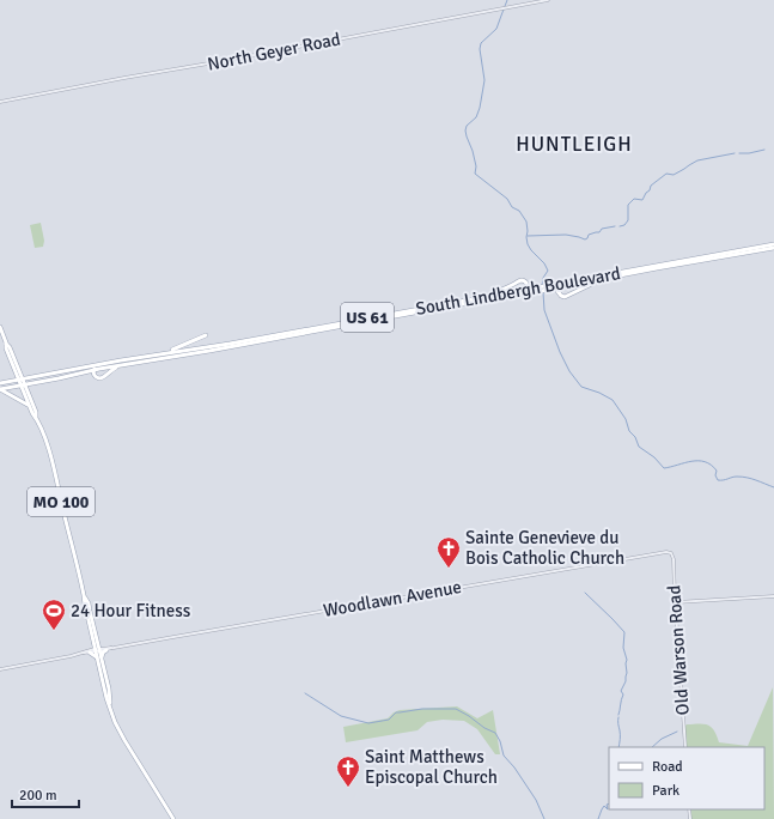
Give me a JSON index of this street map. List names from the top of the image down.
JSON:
{
  "streets": {
    "main road": ["South Lindbergh Boulevard", "US 61", "MO 100"],
    "street": ["North Geyer Road", "Woodlawn Avenue", "Old Warson Road"]
  },
  "crossings": [
    ["South Lindbergh Boulevard", "US 61"],
    ["US 61", "MO 100"],
    ["MO 100", "Woodlawn Avenue"],
    ["Woodlawn Avenue", "Old Warson Road"]
  ],
  "districts": ["HUNTLEIGH"],
  "places": {
    "church": ["Sainte Genevieve du Bois Catholic Church", "Saint Matthews Episcopal Church"],
    "sports": ["24 Hour Fitness"]
  },
  "legend": ["Road", "Park"],
  "scale_bar": "200 m"
}
